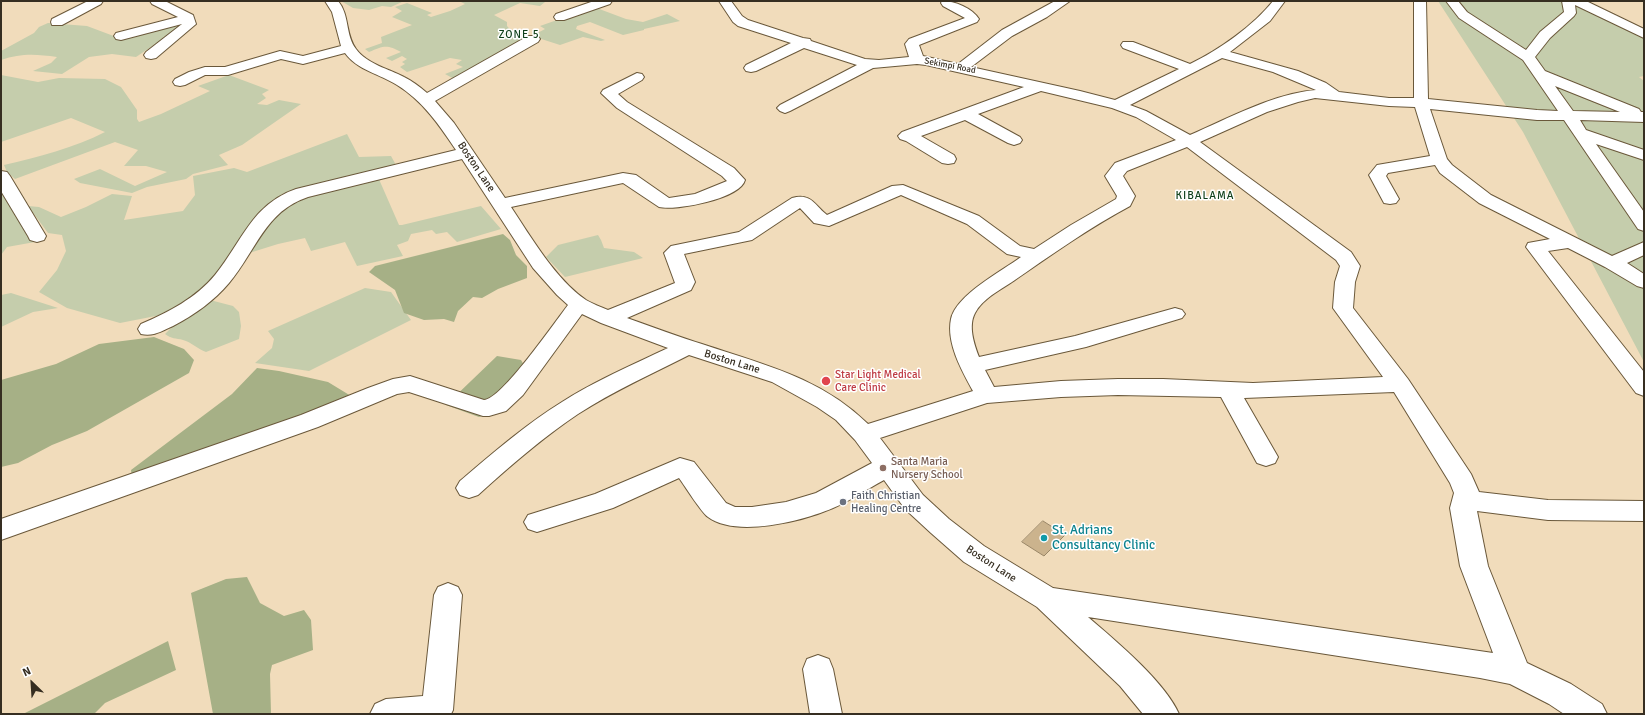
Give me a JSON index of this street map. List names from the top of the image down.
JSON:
{
  "streets": {
    "street": ["Sekimpi Road", "Boston Lane"]
  },
  "districts": ["ZONE 5", "KIBALAMA"],
  "places": [
    "Star Light Medical Care Clinic",
    "Santa Maria Nursery School",
    "Faith Christian Healing Centre",
    "St. Adrians Consultancy Clinic"
  ],
  "north": "top left"
}
